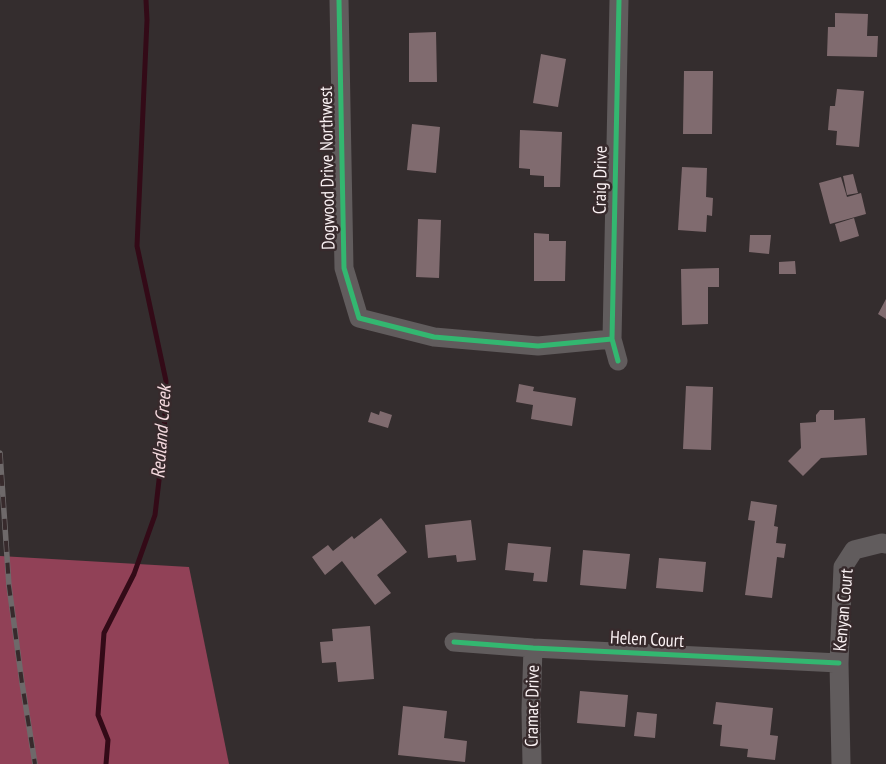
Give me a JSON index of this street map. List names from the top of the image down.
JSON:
{
  "streets": {
    "street": [
      "Dogwood Drive Northwest",
      "Craig Drive",
      "Kenyan Court",
      "Helen Court",
      "Cramac Drive"
    ]
  },
  "crossings": [
    ["Dogwood Drive Northwest", "Craig Drive"],
    ["Kenyan Court", "Helen Court"],
    ["Helen Court", "Cramac Drive"]
  ],
  "water": ["Redland Creek"]
}
